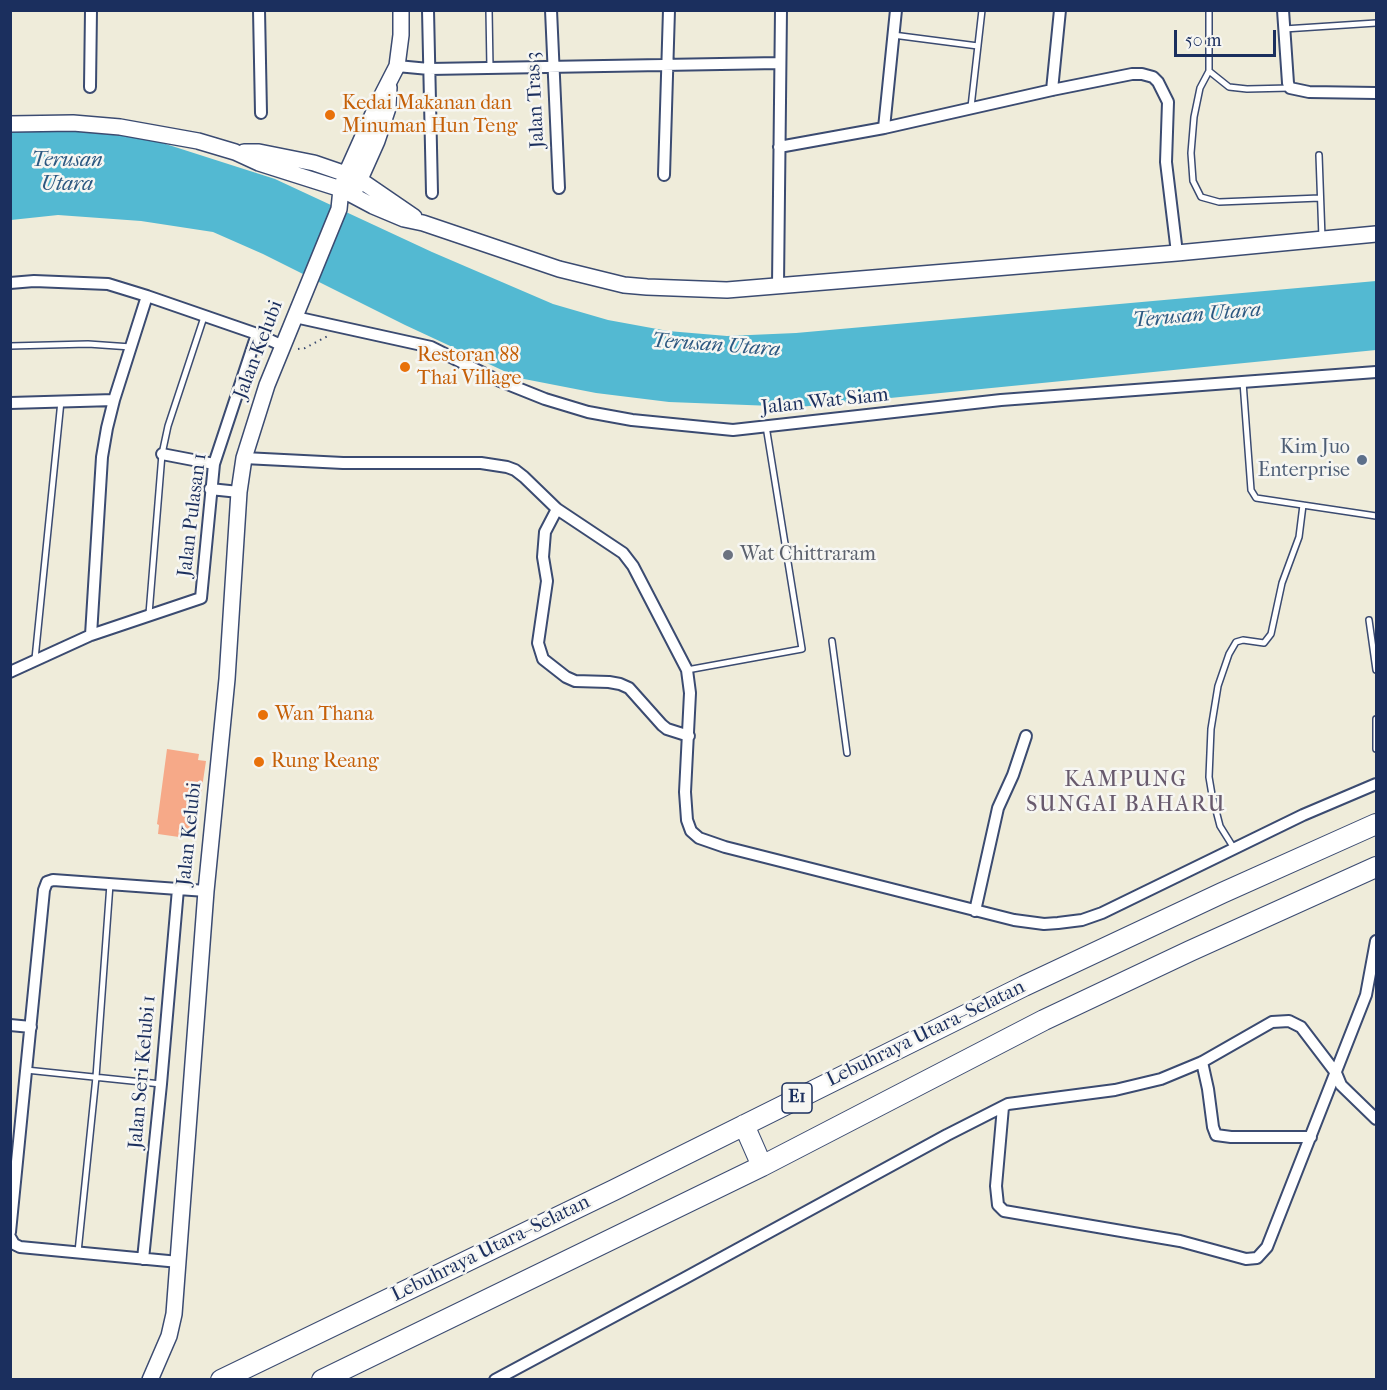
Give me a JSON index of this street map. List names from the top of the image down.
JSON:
{
  "streets": {
    "highway": ["Lebuhraya Utara–Selatan", "E1"],
    "street": [
      "Jalan Tras 3",
      "Jalan Kelubi",
      "Jalan Wat Siam",
      "Jalan Pulasan 1",
      "Jalan Seri Kelubi 1"
    ]
  },
  "crossings": [
    ["Jalan Kelubi", "Jalan Wat Siam"]
  ],
  "districts": ["KAMPUNG SUNGAI BAHARU"],
  "water": ["Terusan Utara"],
  "places": [
    "Kedai Makanan dan Minuman Hun Teng",
    "Restoran 88 Thai Village",
    "Kim Juo Enterprise",
    "Wat Chittraram",
    "Wan Thana",
    "Rung Reang"
  ],
  "scale_bar": "50 m"
}
